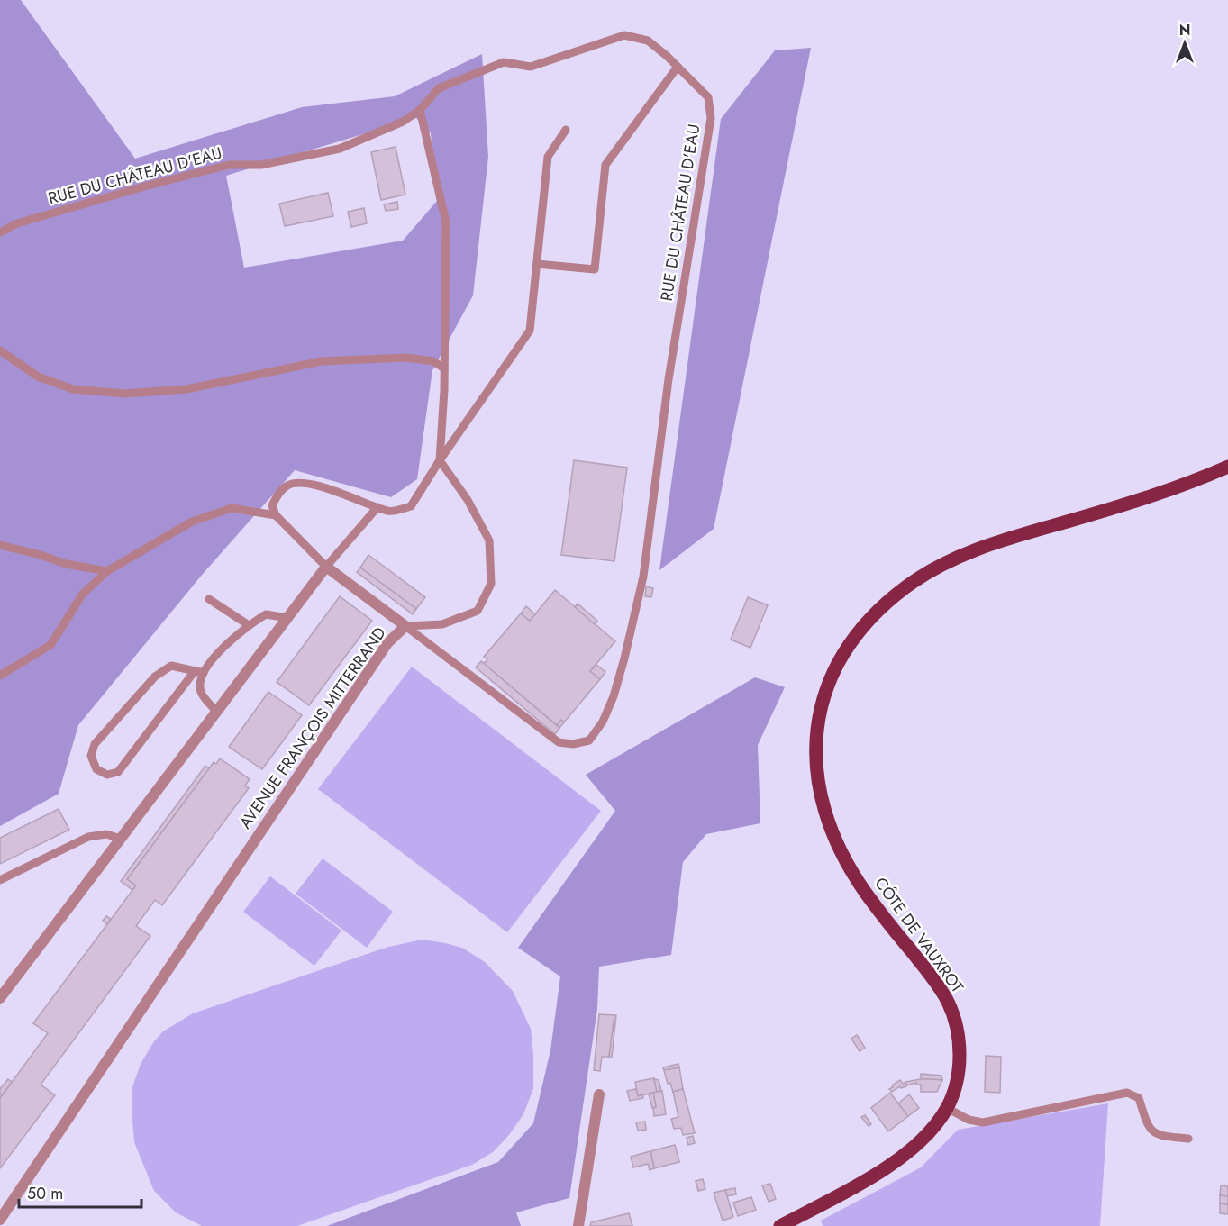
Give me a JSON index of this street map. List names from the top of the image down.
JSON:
{
  "streets": {
    "main road": ["CÔTE DE VAUXROT"],
    "street": ["AVENUE FRANÇOIS MITTERRAND"],
    "lane": ["RUE DU CHÂTEAU D'EAU"]
  },
  "crossings": [
    ["RUE DU CHÂTEAU D'EAU", "AVENUE FRANÇOIS MITTERRAND"]
  ],
  "scale_bar": "50 m",
  "north": "top"
}
